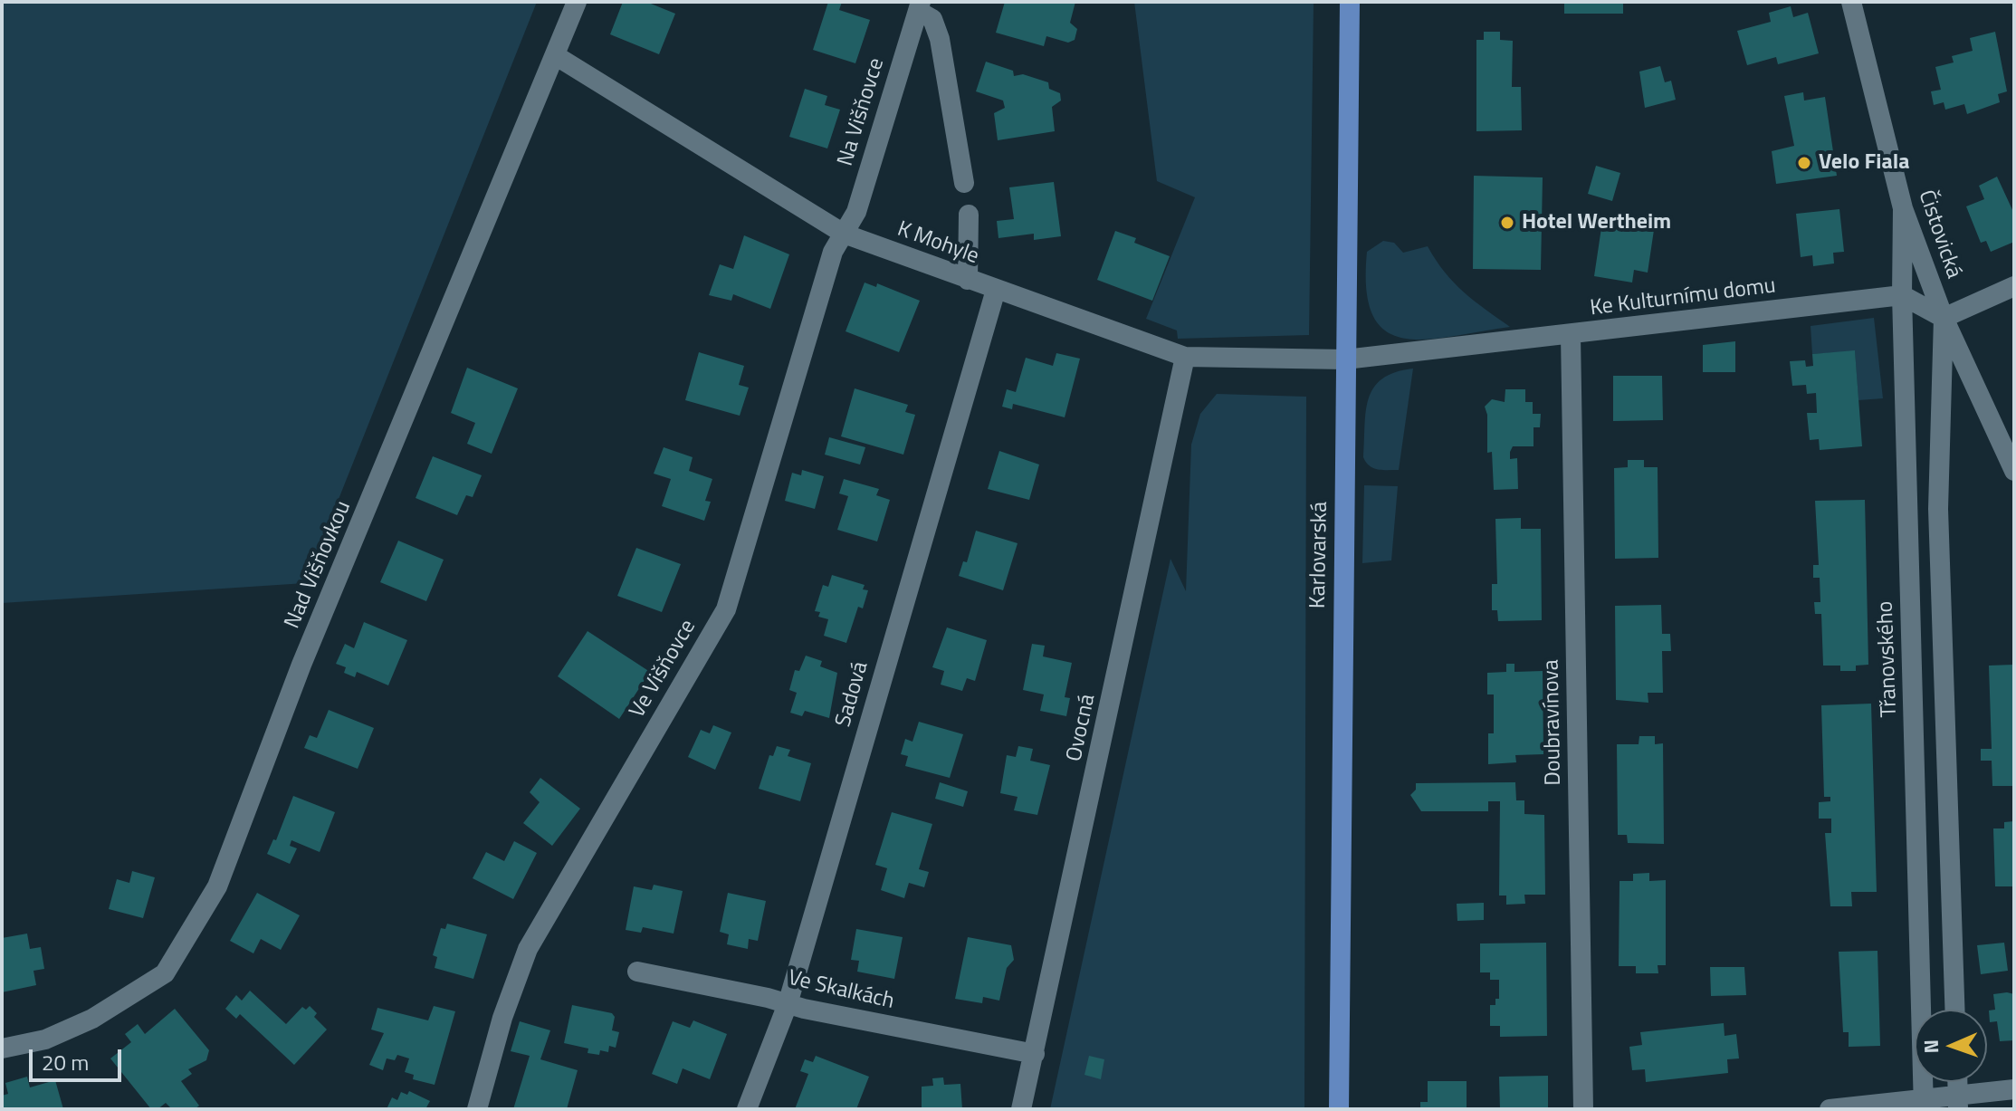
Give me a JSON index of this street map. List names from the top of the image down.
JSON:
{
  "streets": {
    "main road": ["Karlovarská"],
    "street": [
      "Na Višňovce",
      "Čistovická",
      "K Mohyle",
      "Ke Kulturnímu domu",
      "Nad Višňovkou",
      "Třanovského",
      "Ve Višňovce",
      "Sadová",
      "Doubravínova",
      "Ovocná",
      "Ve Skalkách"
    ]
  },
  "crossings": [
    ["Na Višňovce", "K Mohyle"],
    ["Na Višňovce", "Ve Višňovce"],
    ["Čistovická", "Třanovského"],
    ["K Mohyle", "Ke Kulturnímu domu"],
    ["K Mohyle", "Karlovarská"],
    ["K Mohyle", "Nad Višňovkou"],
    ["K Mohyle", "Ve Višňovce"],
    ["K Mohyle", "Sadová"],
    ["K Mohyle", "Ovocná"],
    ["Ke Kulturnímu domu", "Karlovarská"],
    ["Ke Kulturnímu domu", "Třanovského"],
    ["Ke Kulturnímu domu", "Doubravínova"],
    ["Sadová", "Ve Skalkách"],
    ["Ovocná", "Ve Skalkách"]
  ],
  "places": ["Velo Fiala", "Hotel Wertheim"],
  "scale_bar": "20 m",
  "north": "left"
}
